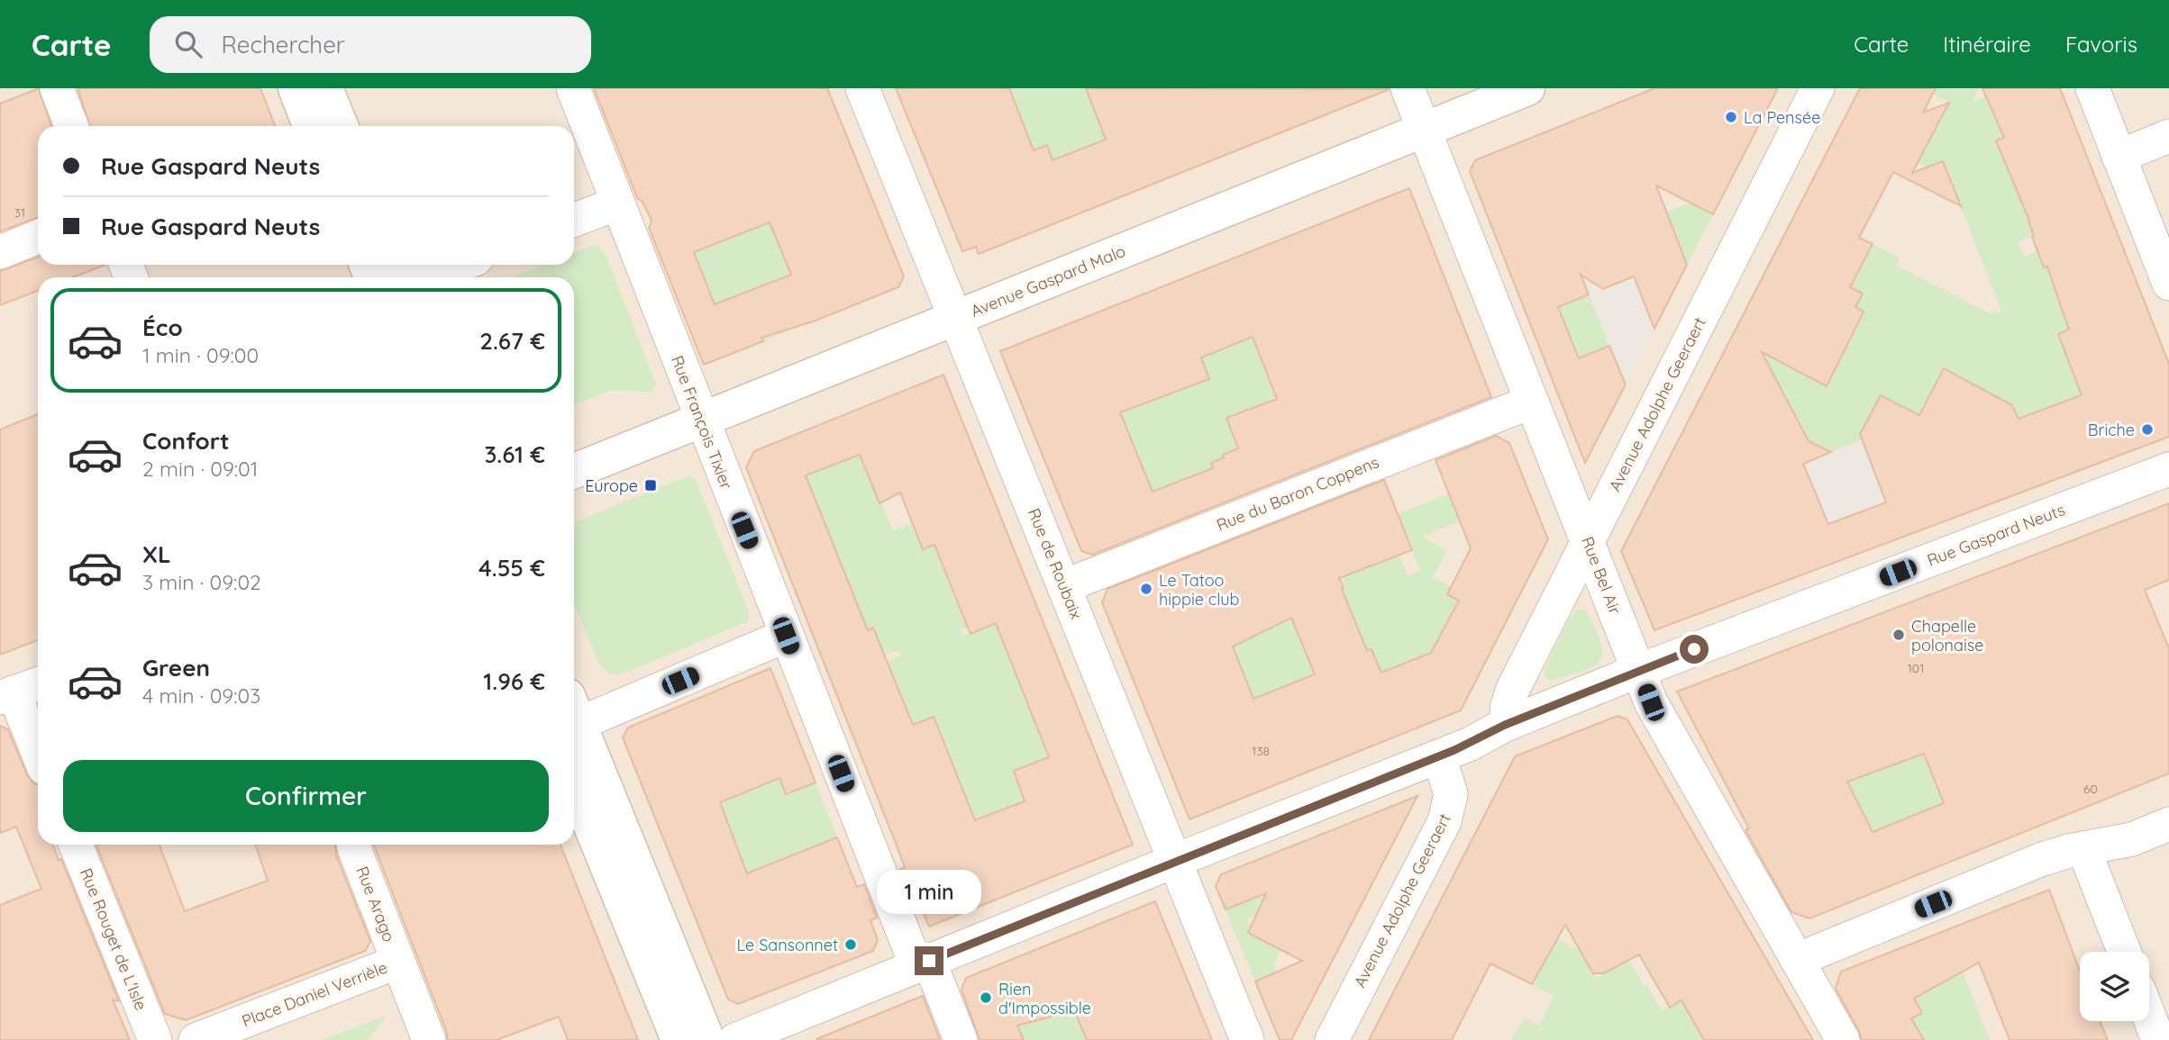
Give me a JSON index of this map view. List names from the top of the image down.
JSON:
{
  "streets": {
    "street": [
      "Avenue Gaspard Malo",
      "Avenue Adolphe Geeraert",
      "Rue François Tixier",
      "Rue du Baron Coppens",
      "Rue Gaspard Neuts",
      "Rue de Roubaix",
      "Rue Bel Air",
      "Rue Arago",
      "Rue Rouget de L'Isle",
      "Place Daniel Verrièle"
    ]
  },
  "crossings": [
    ["Avenue Gaspard Malo", "Rue François Tixier"],
    ["Avenue Gaspard Malo", "Rue de Roubaix"],
    ["Avenue Gaspard Malo", "Rue Bel Air"],
    ["Avenue Adolphe Geeraert", "Rue Gaspard Neuts"],
    ["Avenue Adolphe Geeraert", "Rue Bel Air"],
    ["Rue François Tixier", "Rue Gaspard Neuts"],
    ["Rue du Baron Coppens", "Rue de Roubaix"],
    ["Rue du Baron Coppens", "Rue Bel Air"],
    ["Rue Gaspard Neuts", "Rue de Roubaix"],
    ["Rue Gaspard Neuts", "Rue Bel Air"],
    ["Rue Arago", "Place Daniel Verrièle"]
  ],
  "places": {
    "other": [
      "La Pensée",
      "Briche",
      "Le Tatoo hippie club",
      "Chapelle polonaise",
      "Le Sansonnet",
      "Rien d'Impossible"
    ],
    "transit": ["Europe"]
  },
  "house_numbers": [
    "31",
    "101",
    "138",
    "60"
  ],
  "page": {
    "header": "Carte",
    "search": "Rechercher",
    "nav": ["Carte", "Itinéraire", "Favoris"],
    "banner": ["Rue Gaspard Neuts", "Rue Gaspard Neuts"],
    "list": [
      {
        "name": "Éco",
        "note": "1 min · 09:00",
        "value": "2.67 €"
      },
      {
        "name": "Confort",
        "note": "2 min · 09:01",
        "value": "3.61 €"
      },
      {
        "name": "XL",
        "note": "3 min · 09:02",
        "value": "4.55 €"
      },
      {
        "name": "Green",
        "note": "4 min · 09:03",
        "value": "1.96 €"
      }
    ],
    "buttons": "Confirmer",
    "bubble": "1 min"
  }
}
